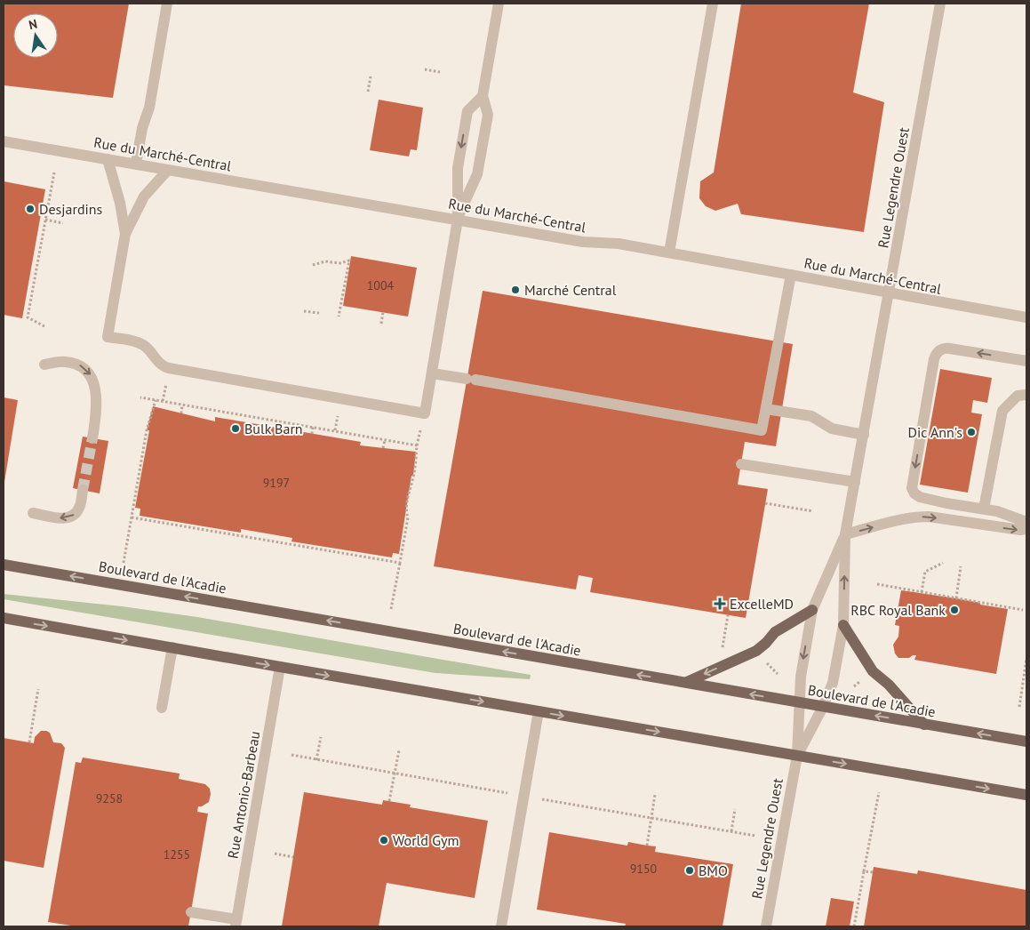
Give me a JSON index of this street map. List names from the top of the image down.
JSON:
{
  "streets": {
    "main road": ["Boulevard de l'Acadie"],
    "street": ["Rue du Marché-Central", "Rue Legendre Ouest", "Rue Antonio-Barbeau"]
  },
  "crossings": [
    ["Rue du Marché-Central", "Rue Legendre Ouest"],
    ["Rue Legendre Ouest", "Boulevard de l'Acadie"]
  ],
  "places": {
    "other": [
      "Desjardins",
      "Marché Central",
      "Bulk Barn",
      "Dic Ann's",
      "RBC Royal Bank",
      "World Gym",
      "BMO"
    ],
    "health": ["ExcelleMD"]
  },
  "house_numbers": [
    "1004",
    "9197",
    "9258",
    "1255",
    "9150"
  ],
  "north": "top"
}
